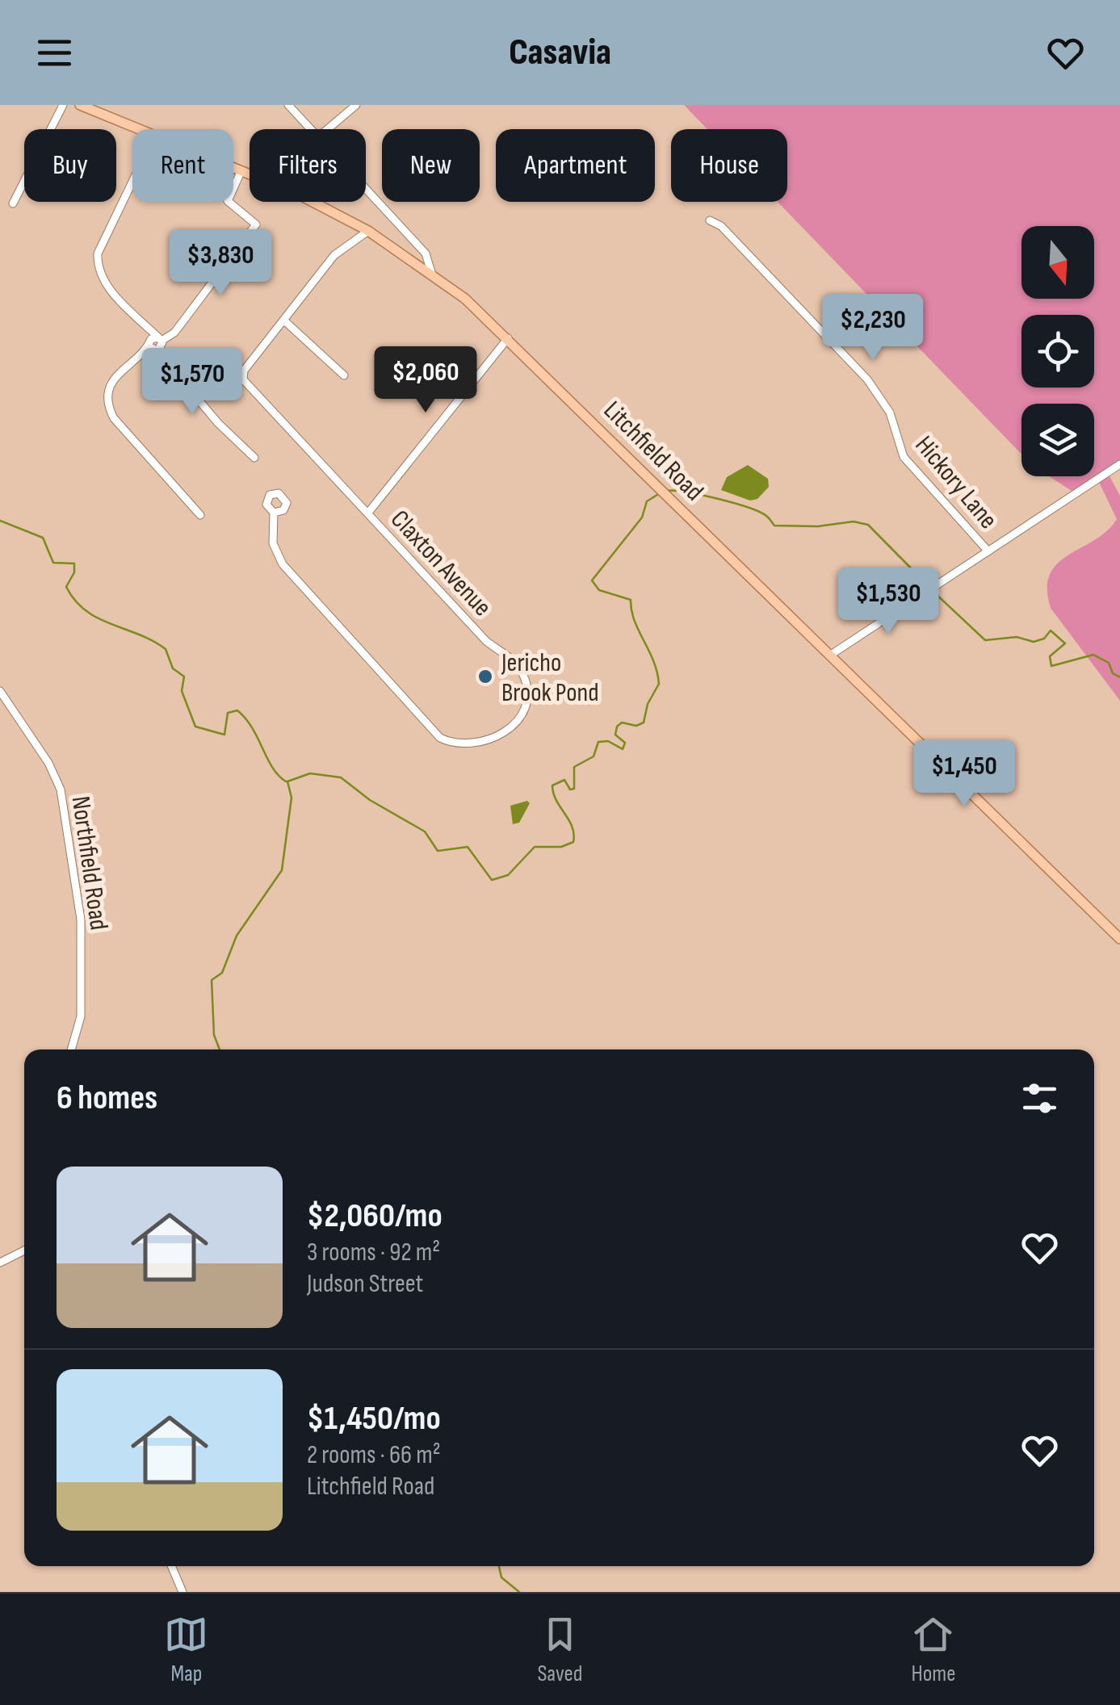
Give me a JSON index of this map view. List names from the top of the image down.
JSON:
{
  "streets": {
    "main road": ["Litchfield Road"],
    "street": ["Hickory Lane", "Claxton Avenue", "Northfield Road"]
  },
  "places": ["Jericho Brook Pond"],
  "north": "bottom",
  "page": {
    "header": "Casavia",
    "chip": [
      "Buy",
      "Rent",
      "Filters",
      "New",
      "Apartment",
      "House"
    ],
    "price": [
      "$3,830",
      "$2,230",
      "$2,060",
      "$1,570",
      "$1,530",
      "$1,450"
    ],
    "heading": "6 homes",
    "list": [
      {
        "name": "$2,060/mo",
        "note": "3 rooms · 92 m² · Judson Street"
      },
      {
        "name": "$1,450/mo",
        "note": "2 rooms · 66 m² · Litchfield Road"
      }
    ],
    "tabs": ["Map", "Saved", "Home"]
  }
}
